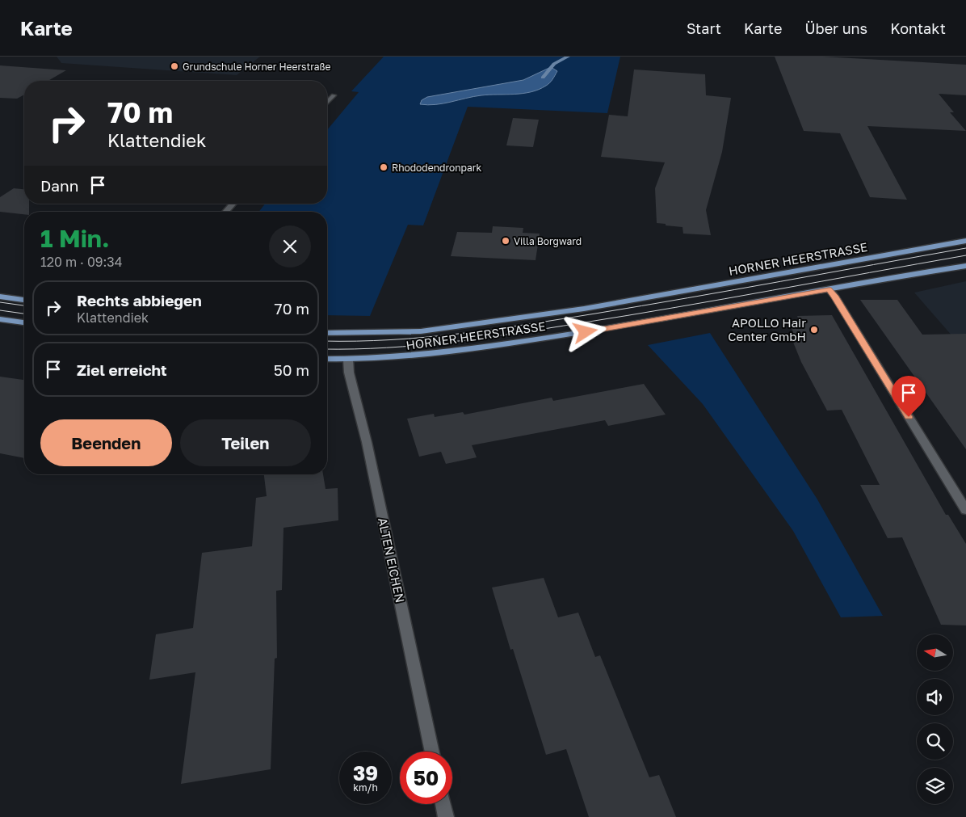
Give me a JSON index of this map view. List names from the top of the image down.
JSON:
{
  "streets": {
    "main road": ["HORNER HEERSTRASSE"],
    "street": ["ALTEN EICHEN"]
  },
  "crossings": [
    ["HORNER HEERSTRASSE", "ALTEN EICHEN"]
  ],
  "places": [
    "Grundschule Horner Heerstraße",
    "Rhododendronpark",
    "Villa Borgward",
    "APOLLO Hair Center GmbH"
  ],
  "north": "left",
  "page": {
    "header": "Karte",
    "nav": [
      "Start",
      "Karte",
      "Über uns",
      "Kontakt"
    ],
    "turn": ["70 m", "Klattendiek"],
    "then": "Dann",
    "heading": ["1 Min.", "120 m · 09:34"],
    "list": [
      {
        "name": "Rechts abbiegen",
        "note": "Klattendiek",
        "value": "70 m"
      },
      {
        "name": "Ziel erreicht",
        "value": "50 m"
      }
    ],
    "buttons": ["Beenden", "Teilen"],
    "speed": "39 km/h",
    "limit": "50"
  }
}
